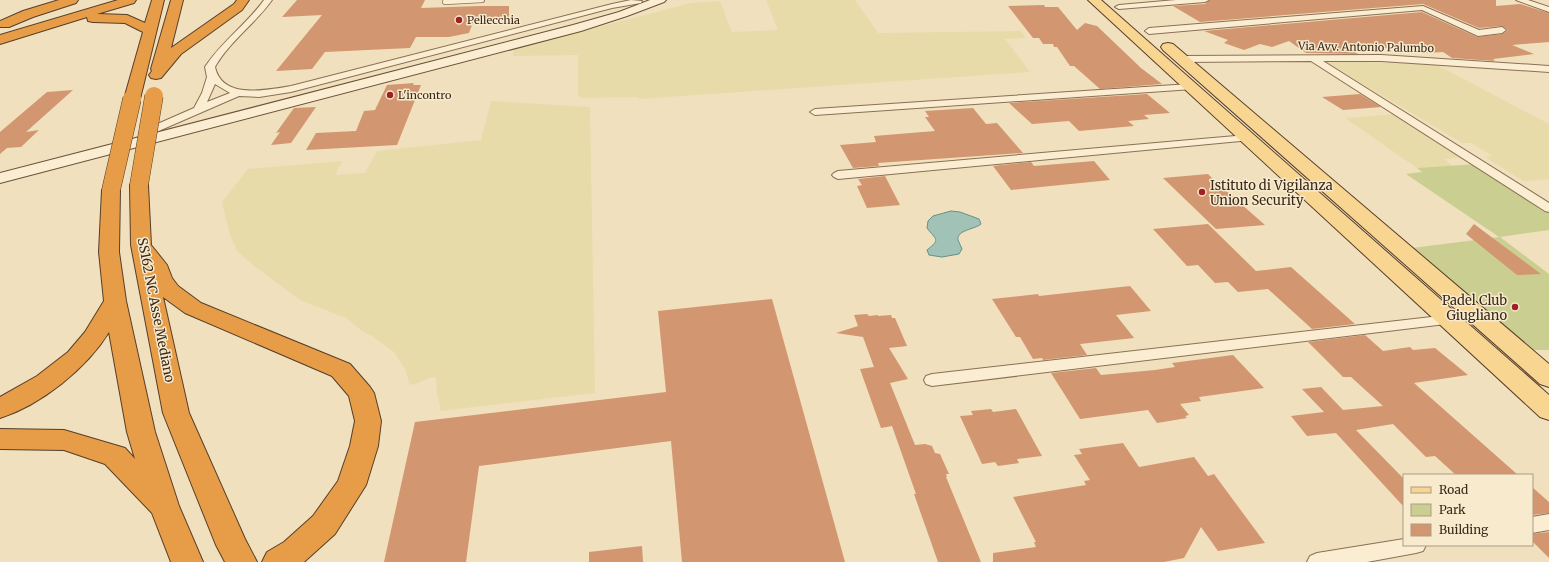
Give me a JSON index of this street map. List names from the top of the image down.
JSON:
{
  "streets": {
    "highway": ["SS162 NC Asse Mediano"],
    "street": ["Via Avv. Antonio Palumbo"]
  },
  "places": [
    "Pellecchia",
    "L'incontro",
    "Istituto di Vigilanza Union Security",
    "Padel Club Giugliano"
  ],
  "legend": ["Road", "Park", "Building"]
}
